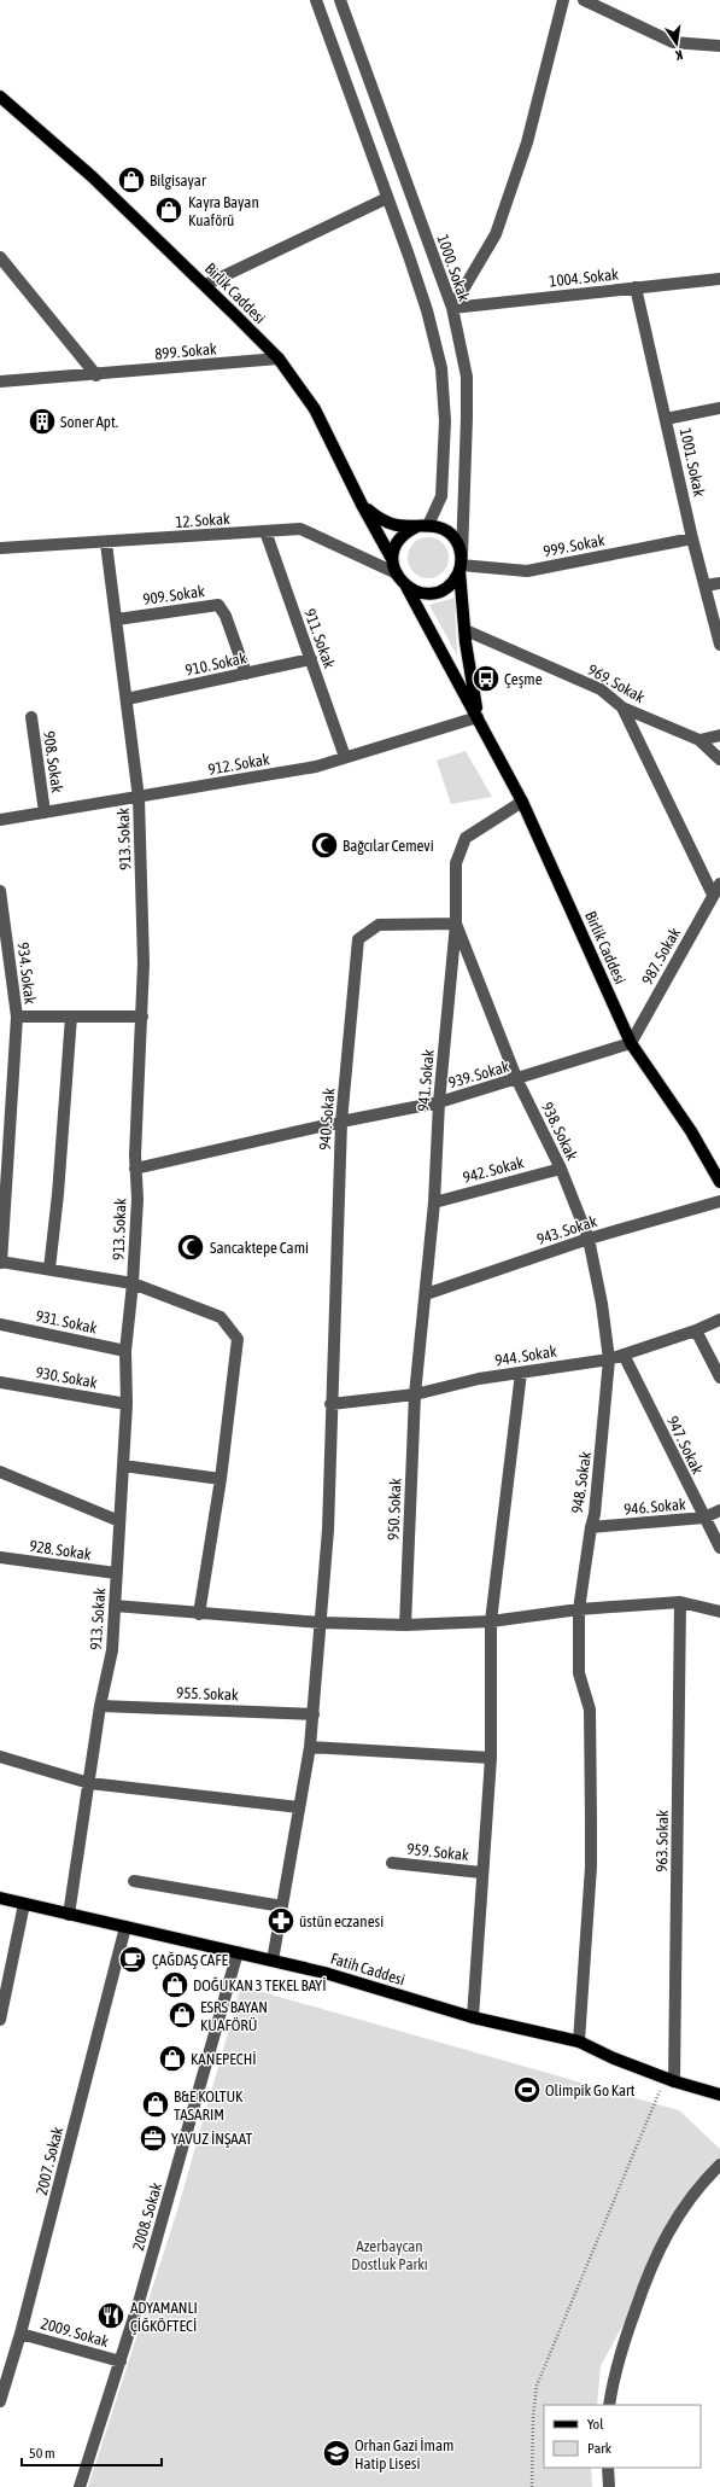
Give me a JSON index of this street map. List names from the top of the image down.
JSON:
{
  "streets": {
    "main road": ["Birlik Caddesi", "Fatih Caddesi"],
    "street": [
      "1000. Sokak",
      "1004. Sokak",
      "899. Sokak",
      "1001. Sokak",
      "12. Sokak",
      "999. Sokak",
      "909. Sokak",
      "911. Sokak",
      "910. Sokak",
      "969. Sokak",
      "908. Sokak",
      "912. Sokak",
      "913. Sokak",
      "987. Sokak",
      "934. Sokak",
      "939. Sokak",
      "941. Sokak",
      "940. Sokak",
      "938. Sokak",
      "942. Sokak",
      "943. Sokak",
      "931. Sokak",
      "944. Sokak",
      "930. Sokak",
      "947. Sokak",
      "948. Sokak",
      "946. Sokak",
      "950. Sokak",
      "928. Sokak",
      "955. Sokak",
      "963. Sokak",
      "959. Sokak",
      "2007. Sokak",
      "2008. Sokak",
      "2009. Sokak"
    ]
  },
  "crossings": [
    ["1000. Sokak", "1004. Sokak"],
    ["1000. Sokak", "Birlik Caddesi"],
    ["1000. Sokak", "12. Sokak"],
    ["1000. Sokak", "999. Sokak"],
    ["1004. Sokak", "1001. Sokak"],
    ["Birlik Caddesi", "899. Sokak"],
    ["Birlik Caddesi", "12. Sokak"],
    ["Birlik Caddesi", "999. Sokak"],
    ["Birlik Caddesi", "969. Sokak"],
    ["Birlik Caddesi", "912. Sokak"],
    ["Birlik Caddesi", "987. Sokak"],
    ["Birlik Caddesi", "939. Sokak"],
    ["Birlik Caddesi", "941. Sokak"],
    ["1001. Sokak", "999. Sokak"],
    ["12. Sokak", "999. Sokak"],
    ["12. Sokak", "911. Sokak"],
    ["12. Sokak", "913. Sokak"],
    ["909. Sokak", "910. Sokak"],
    ["909. Sokak", "913. Sokak"],
    ["911. Sokak", "910. Sokak"],
    ["911. Sokak", "912. Sokak"],
    ["910. Sokak", "913. Sokak"],
    ["908. Sokak", "912. Sokak"],
    ["912. Sokak", "913. Sokak"],
    ["913. Sokak", "939. Sokak"],
    ["913. Sokak", "931. Sokak"],
    ["913. Sokak", "930. Sokak"],
    ["913. Sokak", "928. Sokak"],
    ["913. Sokak", "955. Sokak"],
    ["913. Sokak", "Fatih Caddesi"],
    ["987. Sokak", "939. Sokak"],
    ["939. Sokak", "941. Sokak"],
    ["939. Sokak", "940. Sokak"],
    ["939. Sokak", "938. Sokak"],
    ["941. Sokak", "940. Sokak"],
    ["941. Sokak", "938. Sokak"],
    ["941. Sokak", "942. Sokak"],
    ["941. Sokak", "943. Sokak"],
    ["941. Sokak", "944. Sokak"],
    ["941. Sokak", "950. Sokak"],
    ["940. Sokak", "938. Sokak"],
    ["940. Sokak", "944. Sokak"],
    ["940. Sokak", "955. Sokak"],
    ["940. Sokak", "Fatih Caddesi"],
    ["938. Sokak", "942. Sokak"],
    ["938. Sokak", "943. Sokak"],
    ["938. Sokak", "944. Sokak"],
    ["938. Sokak", "948. Sokak"],
    ["944. Sokak", "947. Sokak"],
    ["944. Sokak", "948. Sokak"],
    ["944. Sokak", "950. Sokak"],
    ["947. Sokak", "946. Sokak"],
    ["948. Sokak", "946. Sokak"],
    ["948. Sokak", "Fatih Caddesi"],
    ["963. Sokak", "Fatih Caddesi"],
    ["Fatih Caddesi", "2007. Sokak"],
    ["Fatih Caddesi", "2008. Sokak"],
    ["2007. Sokak", "2009. Sokak"],
    ["2008. Sokak", "2009. Sokak"]
  ],
  "parks": ["Azerbaycan Dostluk Parkı"],
  "places": {
    "shop": [
      "Bilgisayar",
      "Kayra Bayan Kuaförü",
      "DOĞUKAN 3 TEKEL BAYİ",
      "ESRS BAYAN KUAFÖRÜ",
      "KANEPECHİ",
      "B&E KOLTUK TASARIM"
    ],
    "building": ["Soner Apt."],
    "bus stop": ["Çeşme"],
    "mosque": ["Bağcılar Cemevi", "Sancaktepe Cami"],
    "pharmacy": ["üstün eczanesi"],
    "cafe": ["ÇAĞDAŞ CAFE"],
    "sports": ["Olimpik Go Kart"],
    "office": ["YAVUZ İNŞAAT"],
    "restaurant": ["ADYAMANLI ÇİĞKÖFTECİ"],
    "school or university": ["Orhan Gazi İmam Hatip Lisesi"]
  },
  "legend": ["Yol", "Park"],
  "scale_bar": "50 m",
  "north": "bottom"
}
